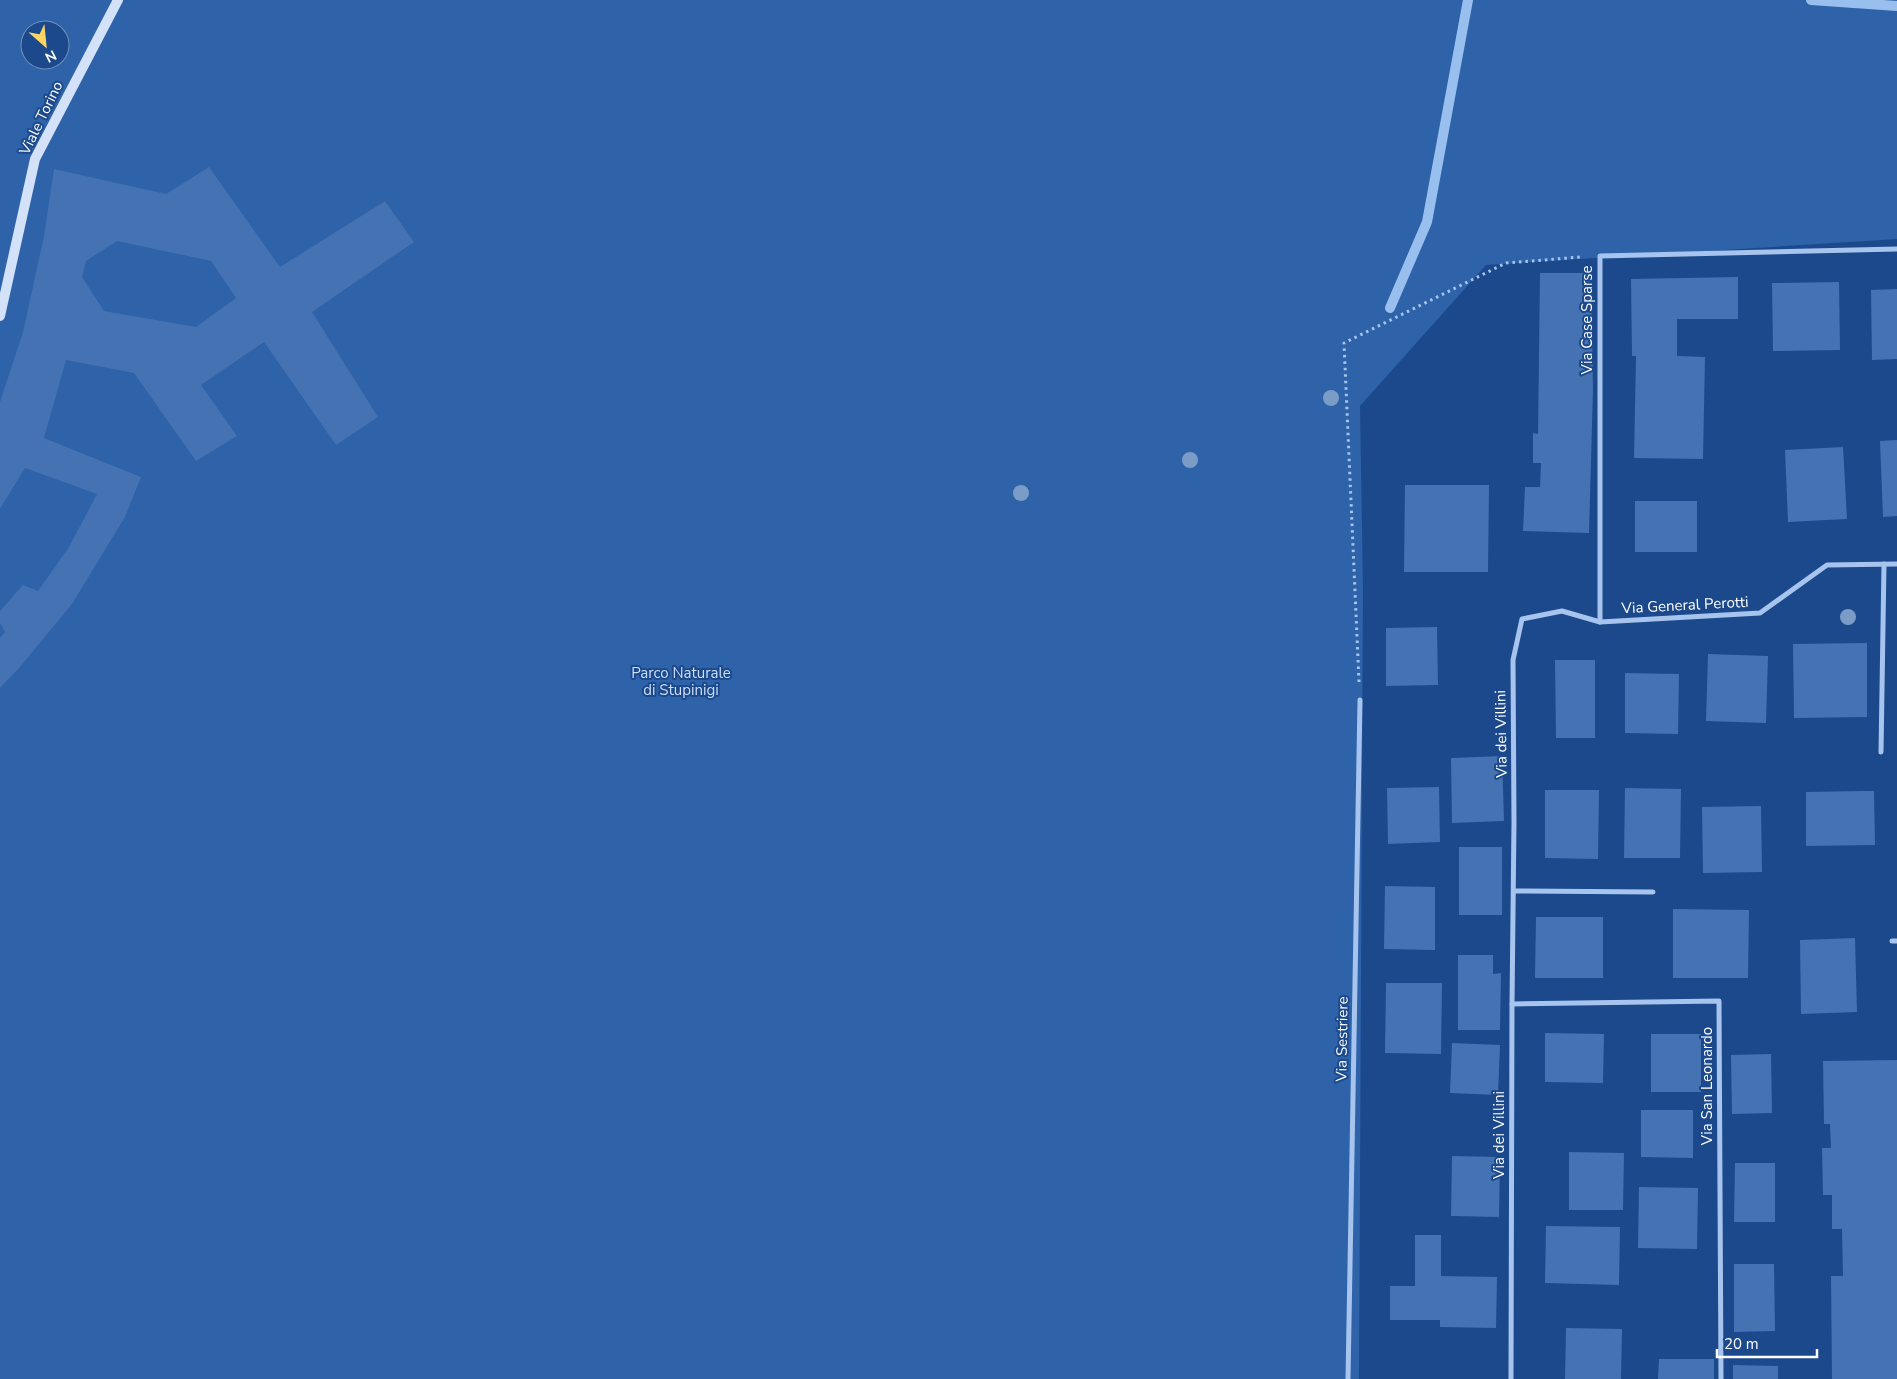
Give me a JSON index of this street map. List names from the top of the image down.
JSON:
{
  "streets": {
    "main road": ["Viale Torino"],
    "street": [
      "Via Case Sparse",
      "Via General Perotti",
      "Via dei Villini",
      "Via Sestriere",
      "Via San Leonardo"
    ]
  },
  "crossings": [
    ["Via Case Sparse", "Via General Perotti"],
    ["Via General Perotti", "Via dei Villini"],
    ["Via dei Villini", "Via San Leonardo"]
  ],
  "parks": ["Parco Naturale di Stupinigi"],
  "scale_bar": "20 m",
  "north": "bottom right"
}
